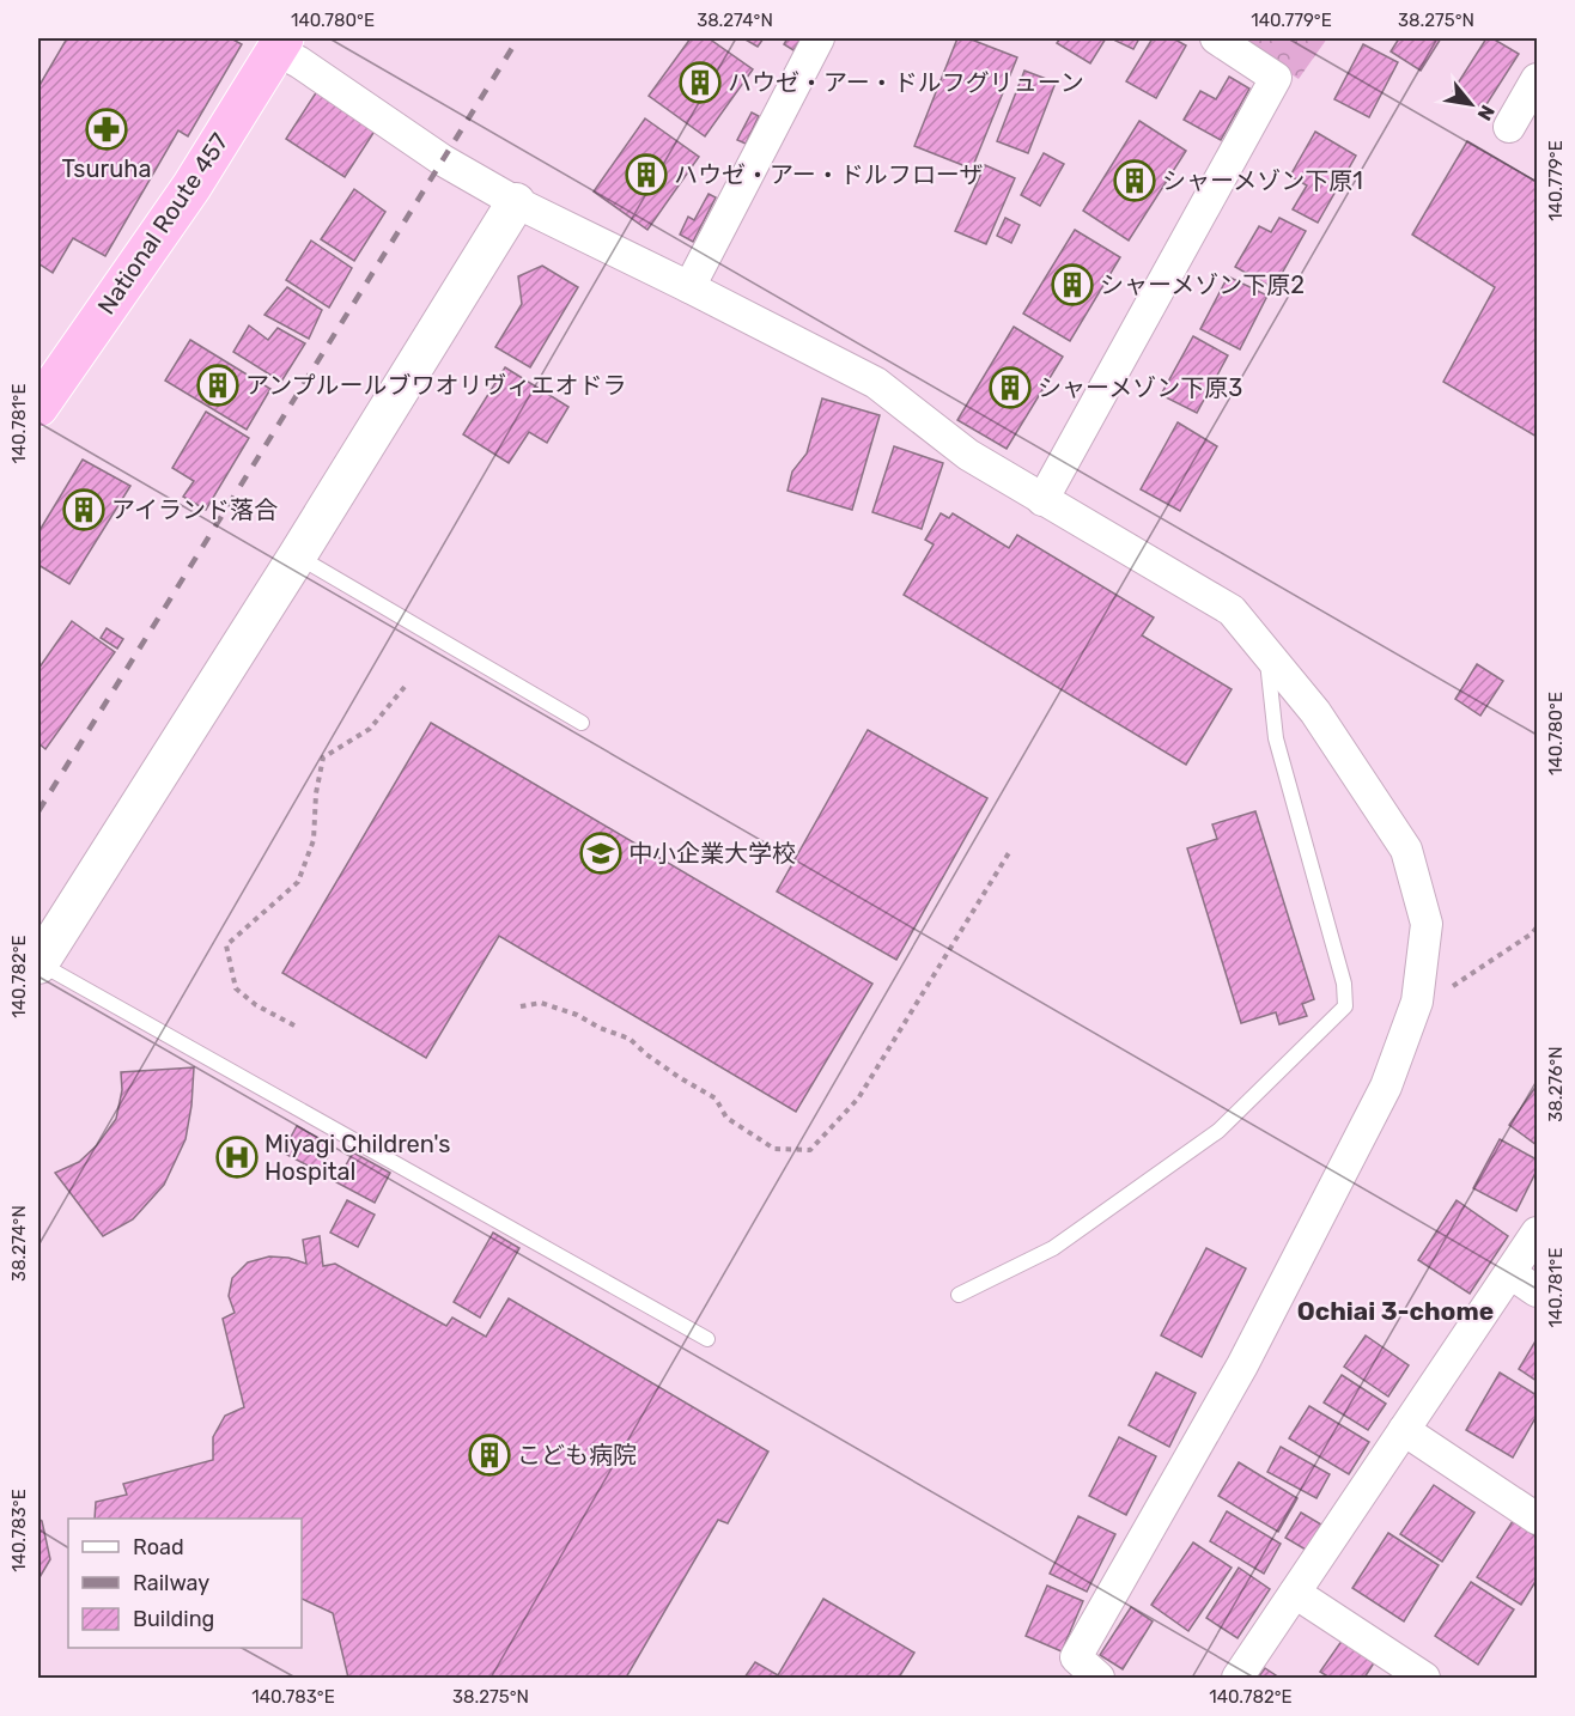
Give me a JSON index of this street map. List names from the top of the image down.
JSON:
{
  "streets": {
    "highway": ["National Route 457"]
  },
  "districts": ["Ochiai 3-chome"],
  "places": {
    "building": [
      "ハウゼ・アー・ドルフグリューン",
      "ハウゼ・アー・ドルフローザ",
      "シャーメゾン下原1",
      "シャーメゾン下原2",
      "アンプルールブワオリヴィエオドラ",
      "シャーメゾン下原3",
      "アイランド落合",
      "こども病院"
    ],
    "pharmacy": ["Tsuruha"],
    "school or university": ["中小企業大学校"],
    "hospital": ["Miyagi Children's Hospital"]
  },
  "legend": ["Road", "Railway", "Building"],
  "north": "bottom right",
  "coordinates": [
    "140.780°E",
    "38.274°N",
    "140.779°E",
    "38.275°N",
    "140.781°E",
    "140.782°E",
    "38.276°N",
    "140.783°E"
  ]
}
